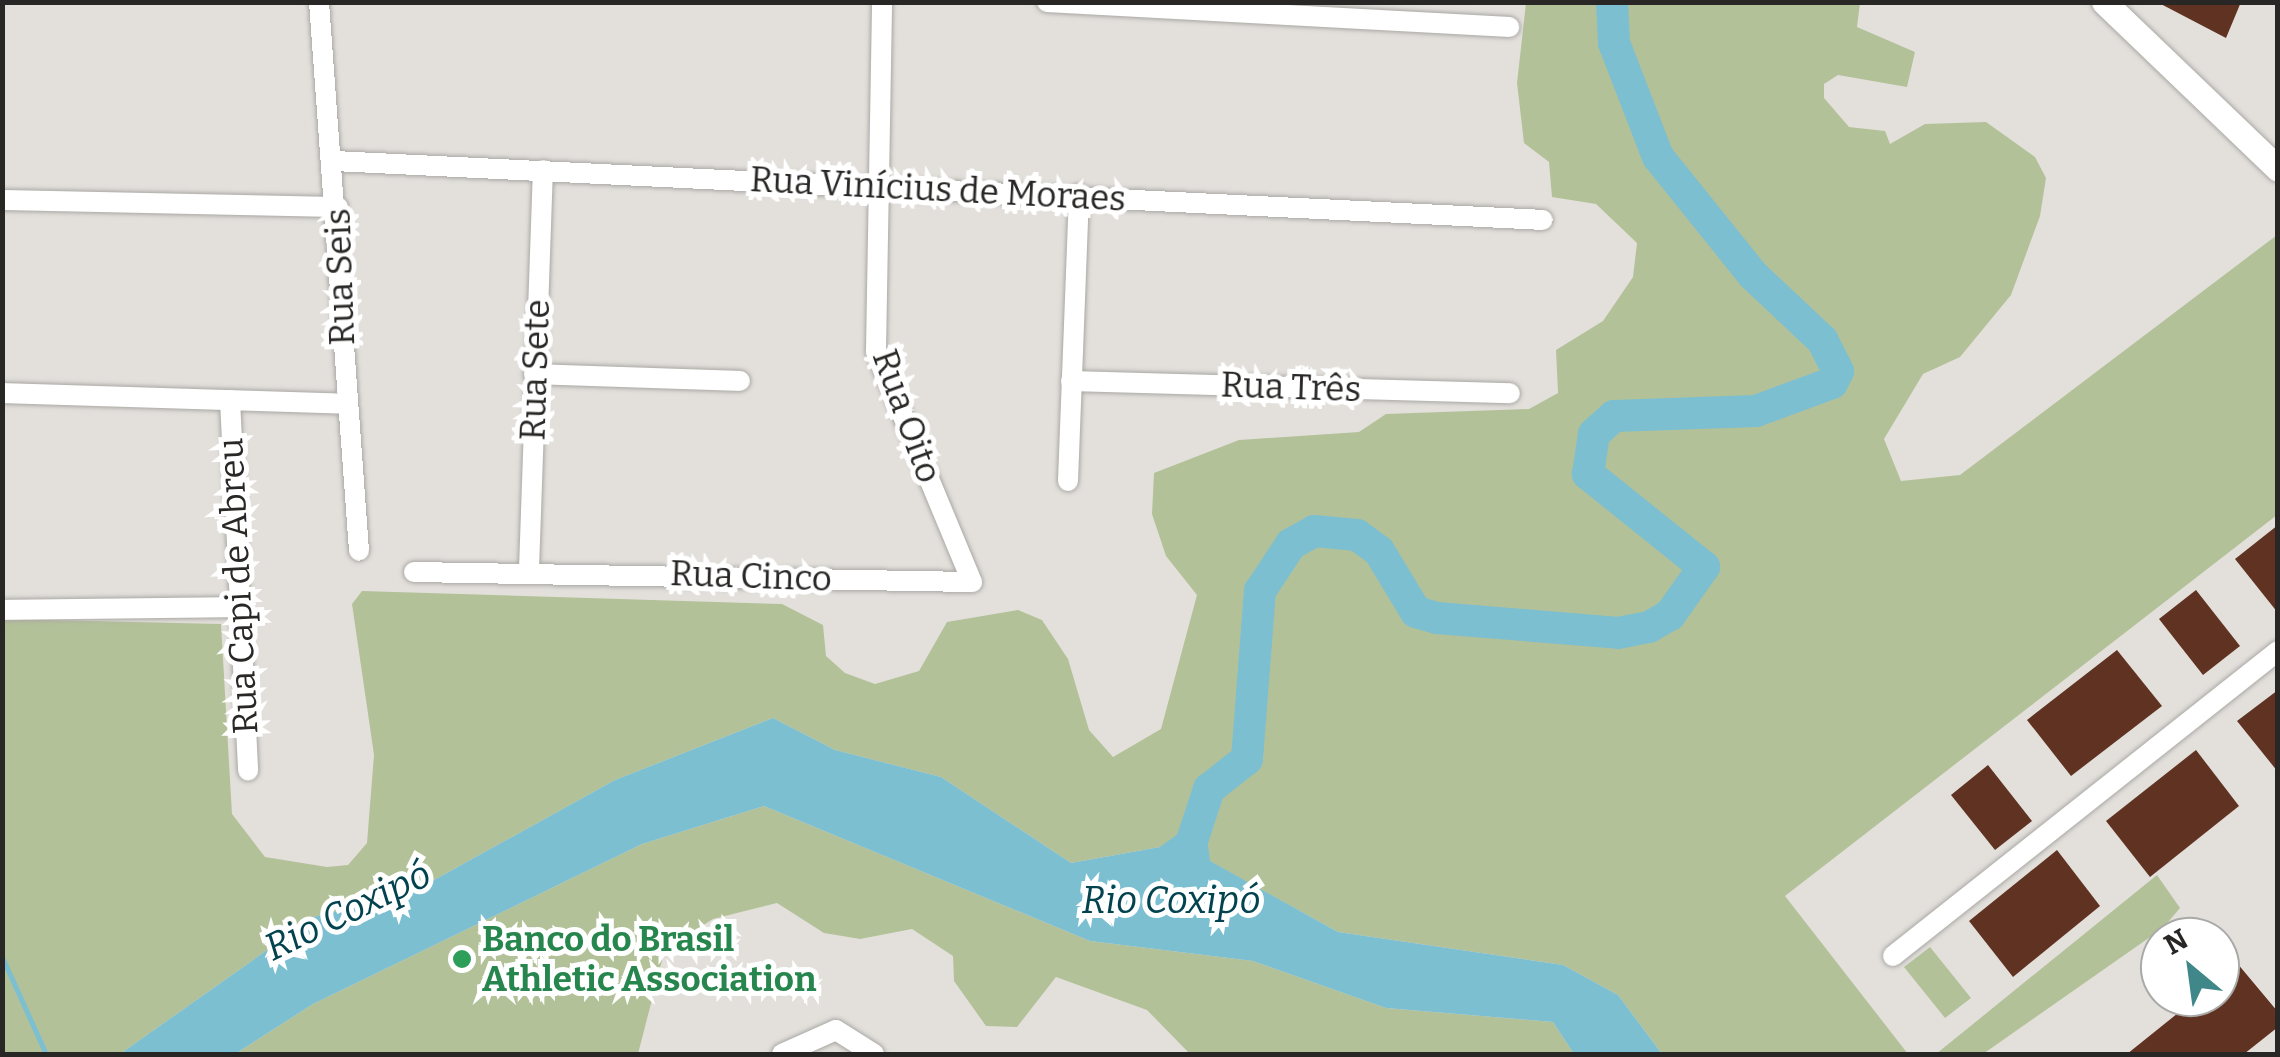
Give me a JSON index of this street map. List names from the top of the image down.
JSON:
{
  "streets": {
    "street": [
      "Rua Vinícius de Moraes",
      "Rua Seis",
      "Rua Sete",
      "Rua Três",
      "Rua Oito",
      "Rua Cinco",
      "Rua Capi de Abreu"
    ]
  },
  "crossings": [
    ["Rua Vinícius de Moraes", "Rua Seis"],
    ["Rua Vinícius de Moraes", "Rua Sete"],
    ["Rua Vinícius de Moraes", "Rua Oito"],
    ["Rua Sete", "Rua Cinco"],
    ["Rua Oito", "Rua Cinco"]
  ],
  "water": ["Rio Coxipó"],
  "places": ["Banco do Brasil Athletic Association"],
  "north": "top left"
}
